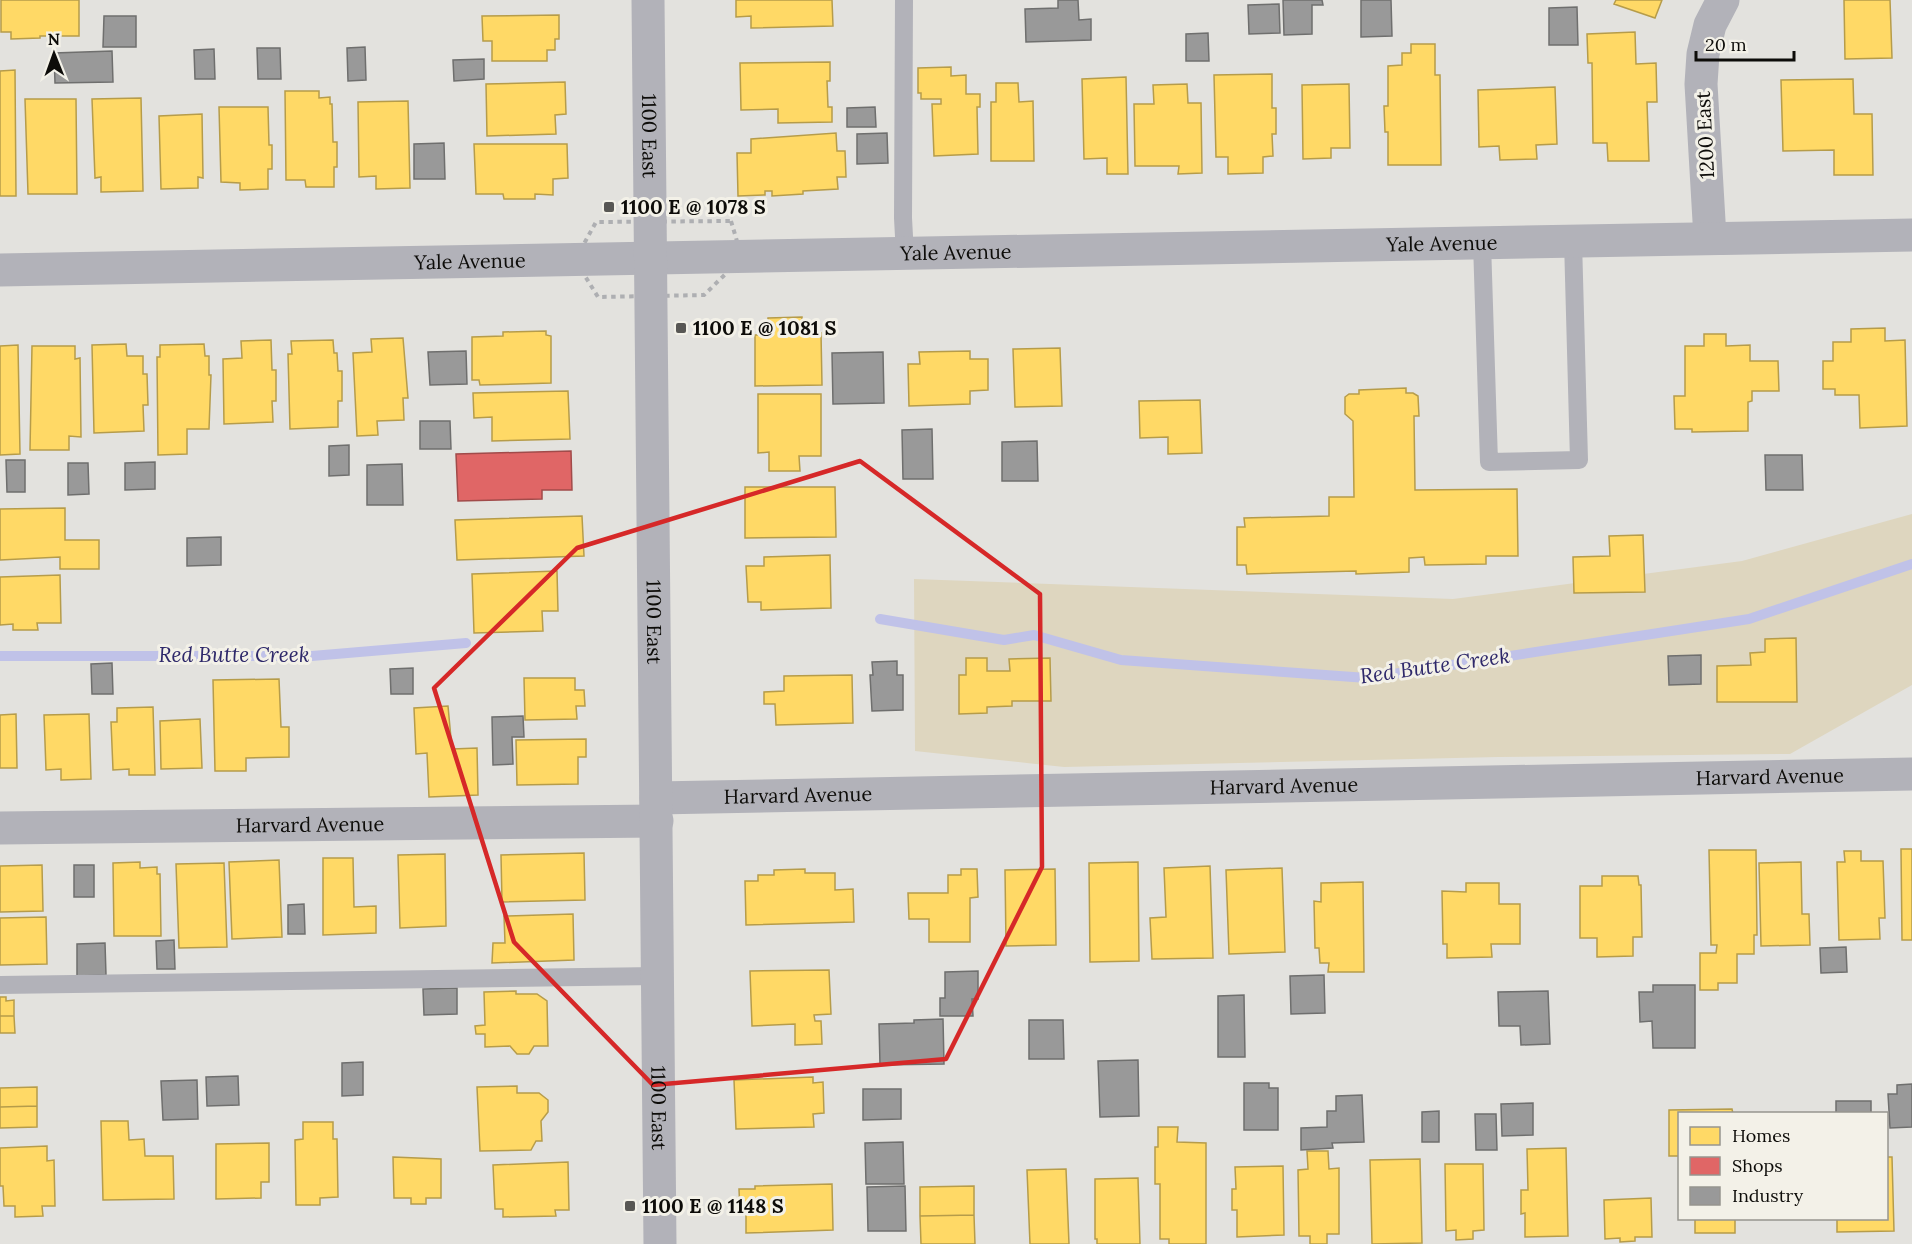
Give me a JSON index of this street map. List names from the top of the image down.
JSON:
{
  "streets": {
    "street": [
      "1200 East",
      "1100 East",
      "Yale Avenue",
      "Harvard Avenue"
    ]
  },
  "crossings": [
    ["1200 East", "Yale Avenue"],
    ["1100 East", "Yale Avenue"],
    ["1100 East", "Harvard Avenue"]
  ],
  "water": ["Red Butte Creek"],
  "places": {
    "transit": ["1100 E @ 1078 S", "1100 E @ 1081 S", "1100 E @ 1148 S"]
  },
  "legend": ["Homes", "Shops", "Industry"],
  "scale_bar": "20 m",
  "north": "top"
}
